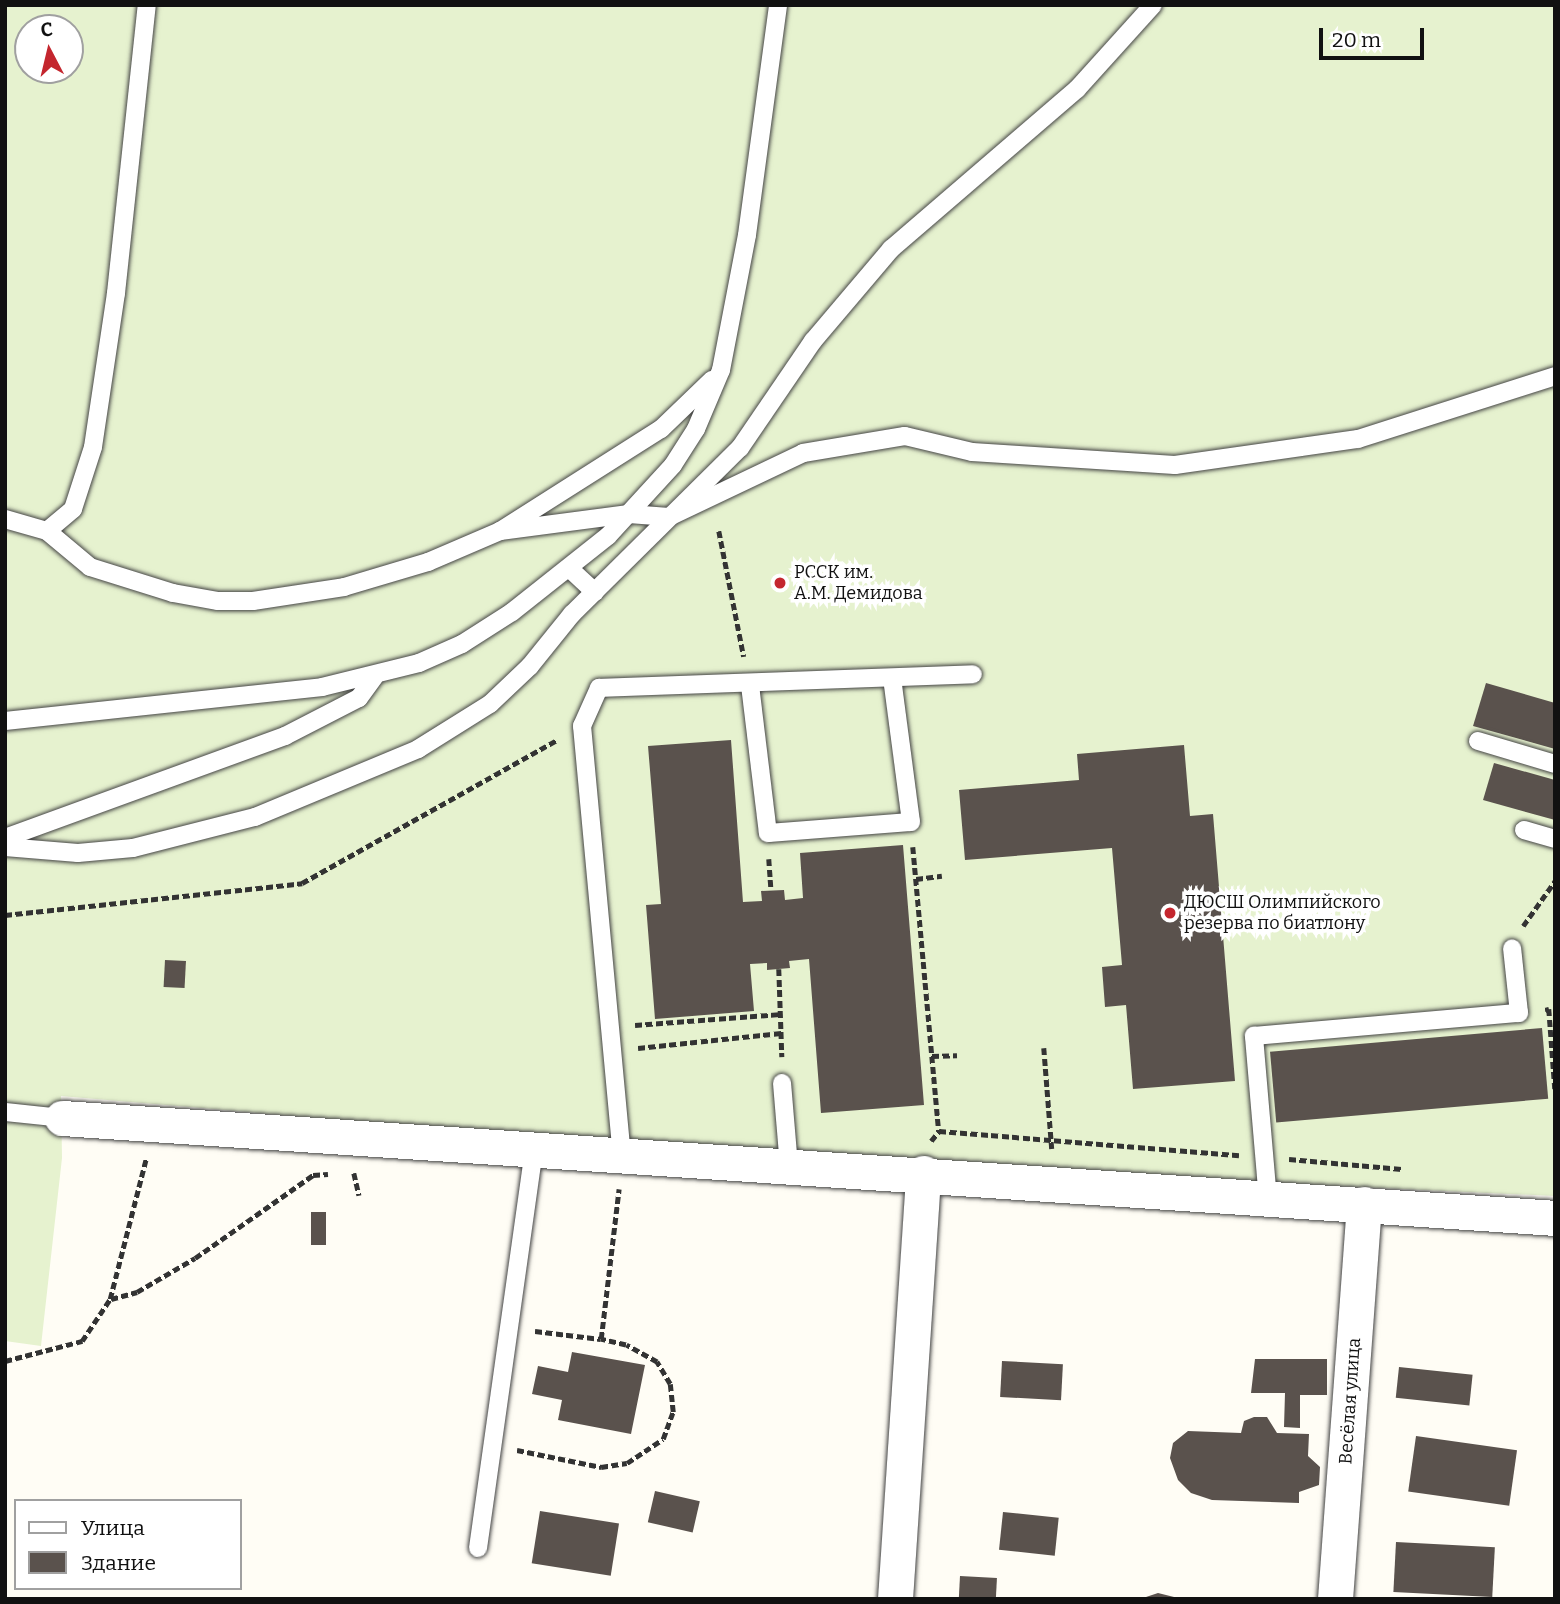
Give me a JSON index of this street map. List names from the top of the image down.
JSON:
{
  "streets": {
    "street": ["Весёлая улица"]
  },
  "places": ["РССК им. А.М. Демидова", "ДЮСШ Олимпийского резерва по биатлону"],
  "legend": ["Улица", "Здание"],
  "scale_bar": "20 m",
  "north": "top"
}
